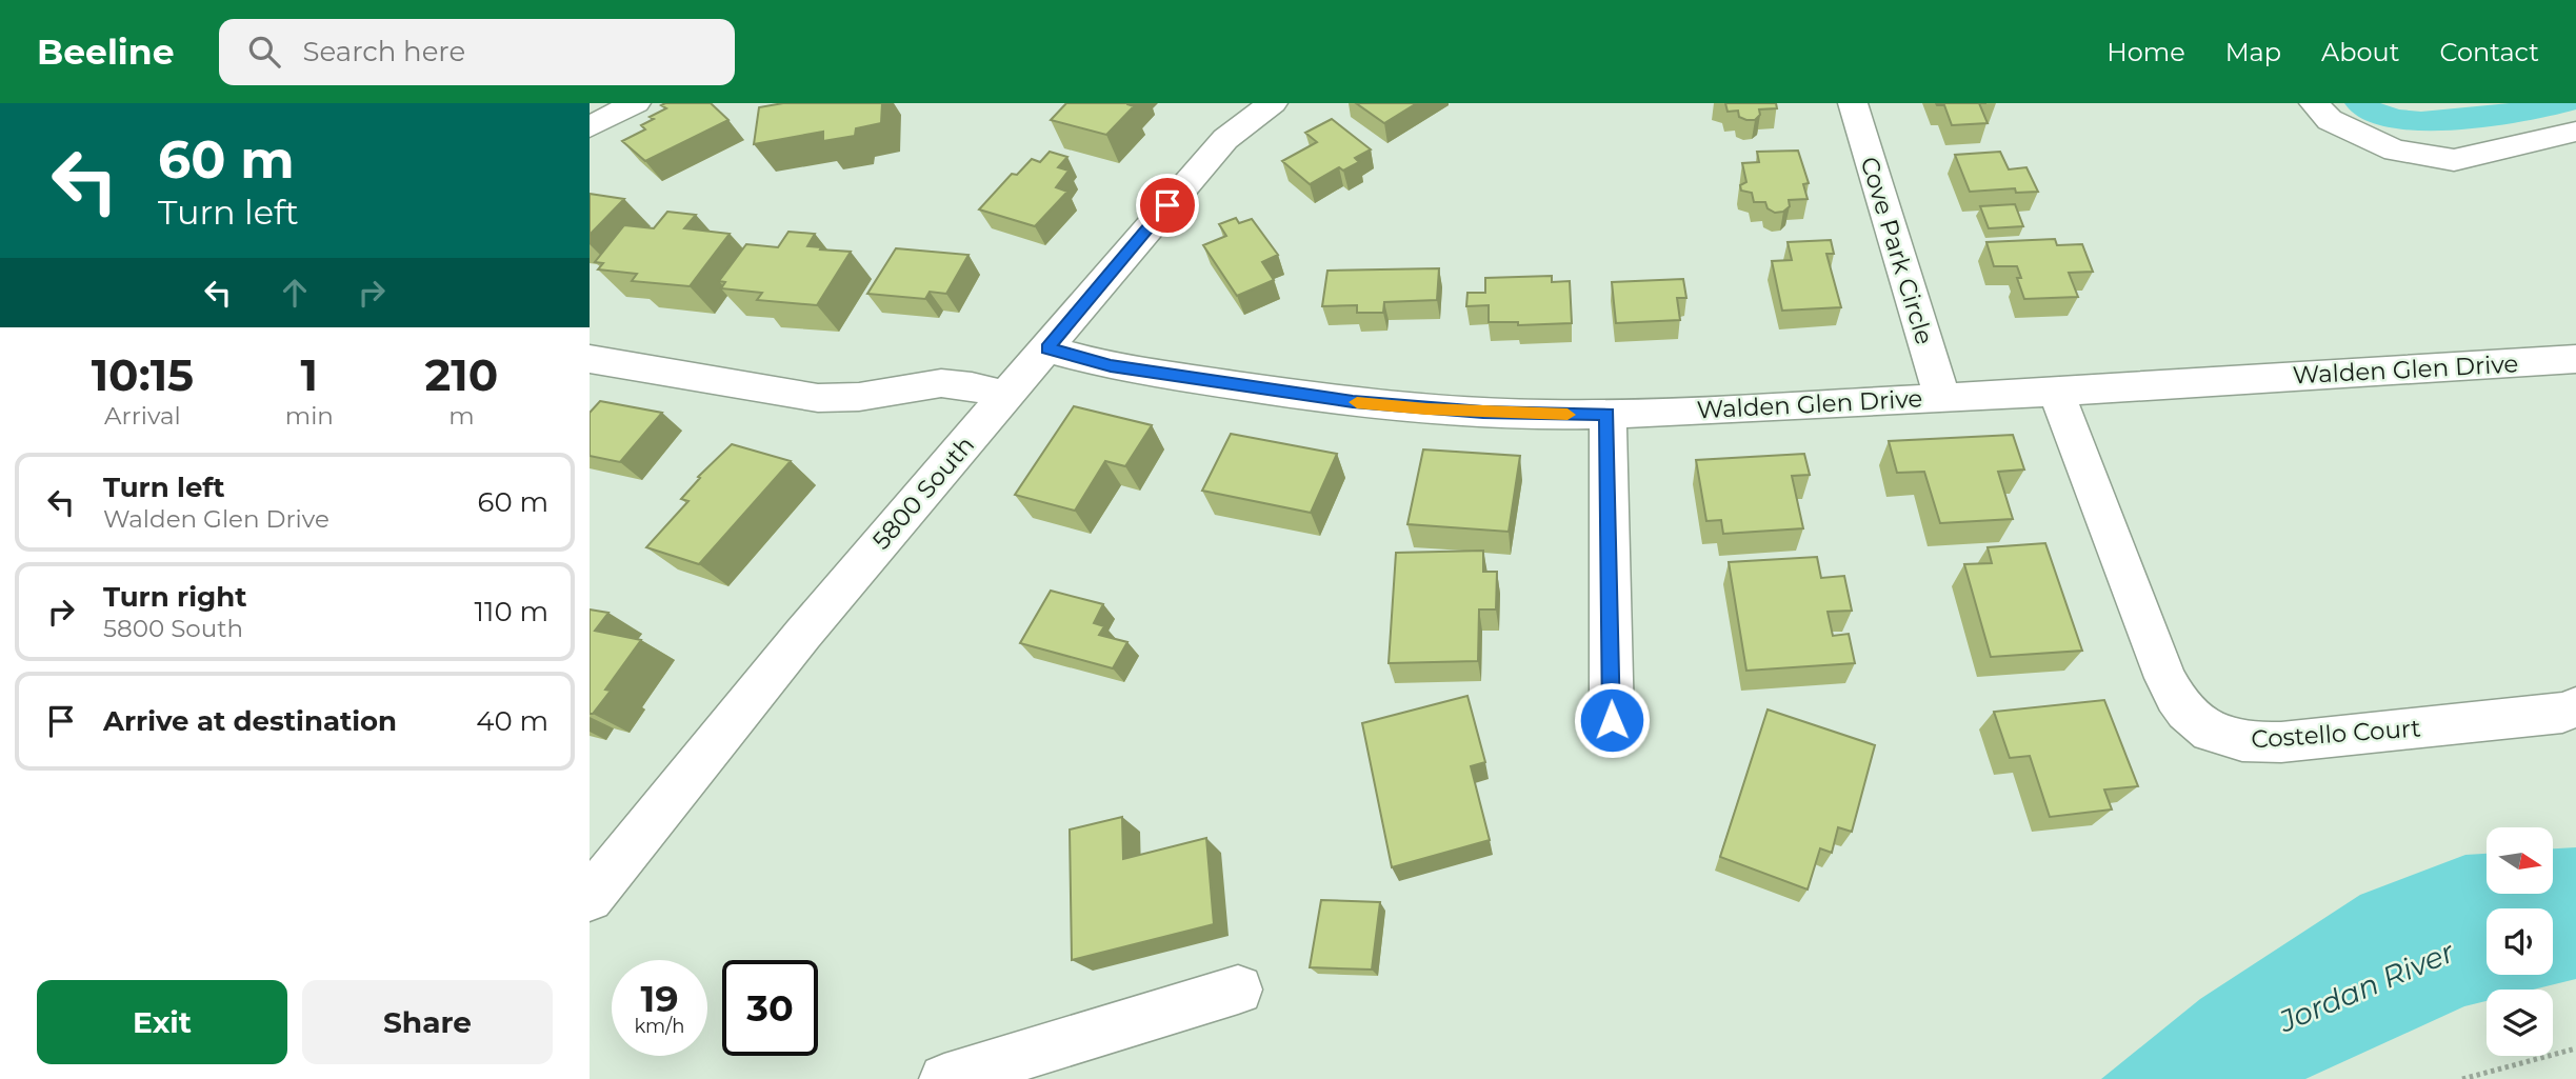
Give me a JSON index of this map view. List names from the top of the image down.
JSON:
{
  "streets": {
    "street": [
      "Cove Park Circle",
      "Walden Glen Drive",
      "5800 South",
      "Costello Court"
    ]
  },
  "crossings": [
    ["Cove Park Circle", "Walden Glen Drive"],
    ["Walden Glen Drive", "5800 South"],
    ["Walden Glen Drive", "Costello Court"]
  ],
  "water": ["Jordan River"],
  "north": "right",
  "page": {
    "header": "Beeline",
    "search": "Search here",
    "nav": [
      "Home",
      "Map",
      "About",
      "Contact"
    ],
    "turn": ["60 m", "Turn left"],
    "eta": [
      "10:15",
      "Arrival",
      "1",
      "min",
      "210",
      "m"
    ],
    "list": [
      {
        "name": "Turn left",
        "note": "Walden Glen Drive",
        "value": "60 m"
      },
      {
        "name": "Turn right",
        "note": "5800 South",
        "value": "110 m"
      },
      {
        "name": "Arrive at destination",
        "value": "40 m"
      }
    ],
    "speed": "19 km/h",
    "limit": "30",
    "buttons": ["Exit", "Share"]
  }
}
